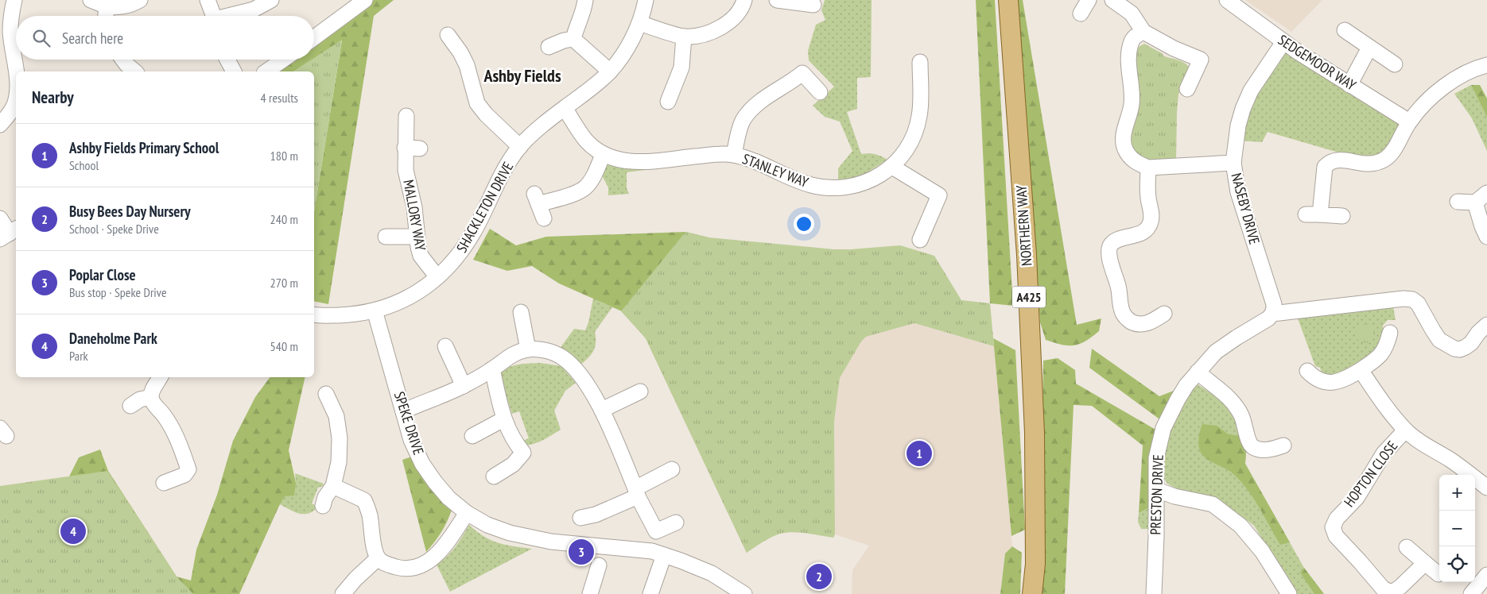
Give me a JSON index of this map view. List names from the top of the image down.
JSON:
{
  "streets": {
    "main road": ["NORTHERN WAY", "A425"],
    "street": [
      "SEDGEMOOR WAY",
      "STANLEY WAY",
      "SHACKLETON DRIVE",
      "NASEBY DRIVE",
      "MALLORY WAY",
      "SPEKE DRIVE",
      "HOPTON CLOSE",
      "PRESTON DRIVE"
    ]
  },
  "crossings": [
    ["SEDGEMOOR WAY", "NASEBY DRIVE"],
    ["STANLEY WAY", "SHACKLETON DRIVE"],
    ["SHACKLETON DRIVE", "MALLORY WAY"],
    ["SHACKLETON DRIVE", "SPEKE DRIVE"],
    ["NASEBY DRIVE", "PRESTON DRIVE"]
  ],
  "districts": ["Ashby Fields"],
  "page": {
    "search": "Search here",
    "heading": ["Nearby", "4 results"],
    "list": [
      {
        "mark": "1",
        "name": "Ashby Fields Primary School",
        "note": "School",
        "value": "180 m"
      },
      {
        "mark": "2",
        "name": "Busy Bees Day Nursery",
        "note": "School · Speke Drive",
        "value": "240 m"
      },
      {
        "mark": "3",
        "name": "Poplar Close",
        "note": "Bus stop · Speke Drive",
        "value": "270 m"
      },
      {
        "mark": "4",
        "name": "Daneholme Park",
        "note": "Park",
        "value": "540 m"
      }
    ],
    "pins": [
      "1",
      "4",
      "3",
      "2"
    ],
    "map_buttons": ["+", "−"]
  }
}
